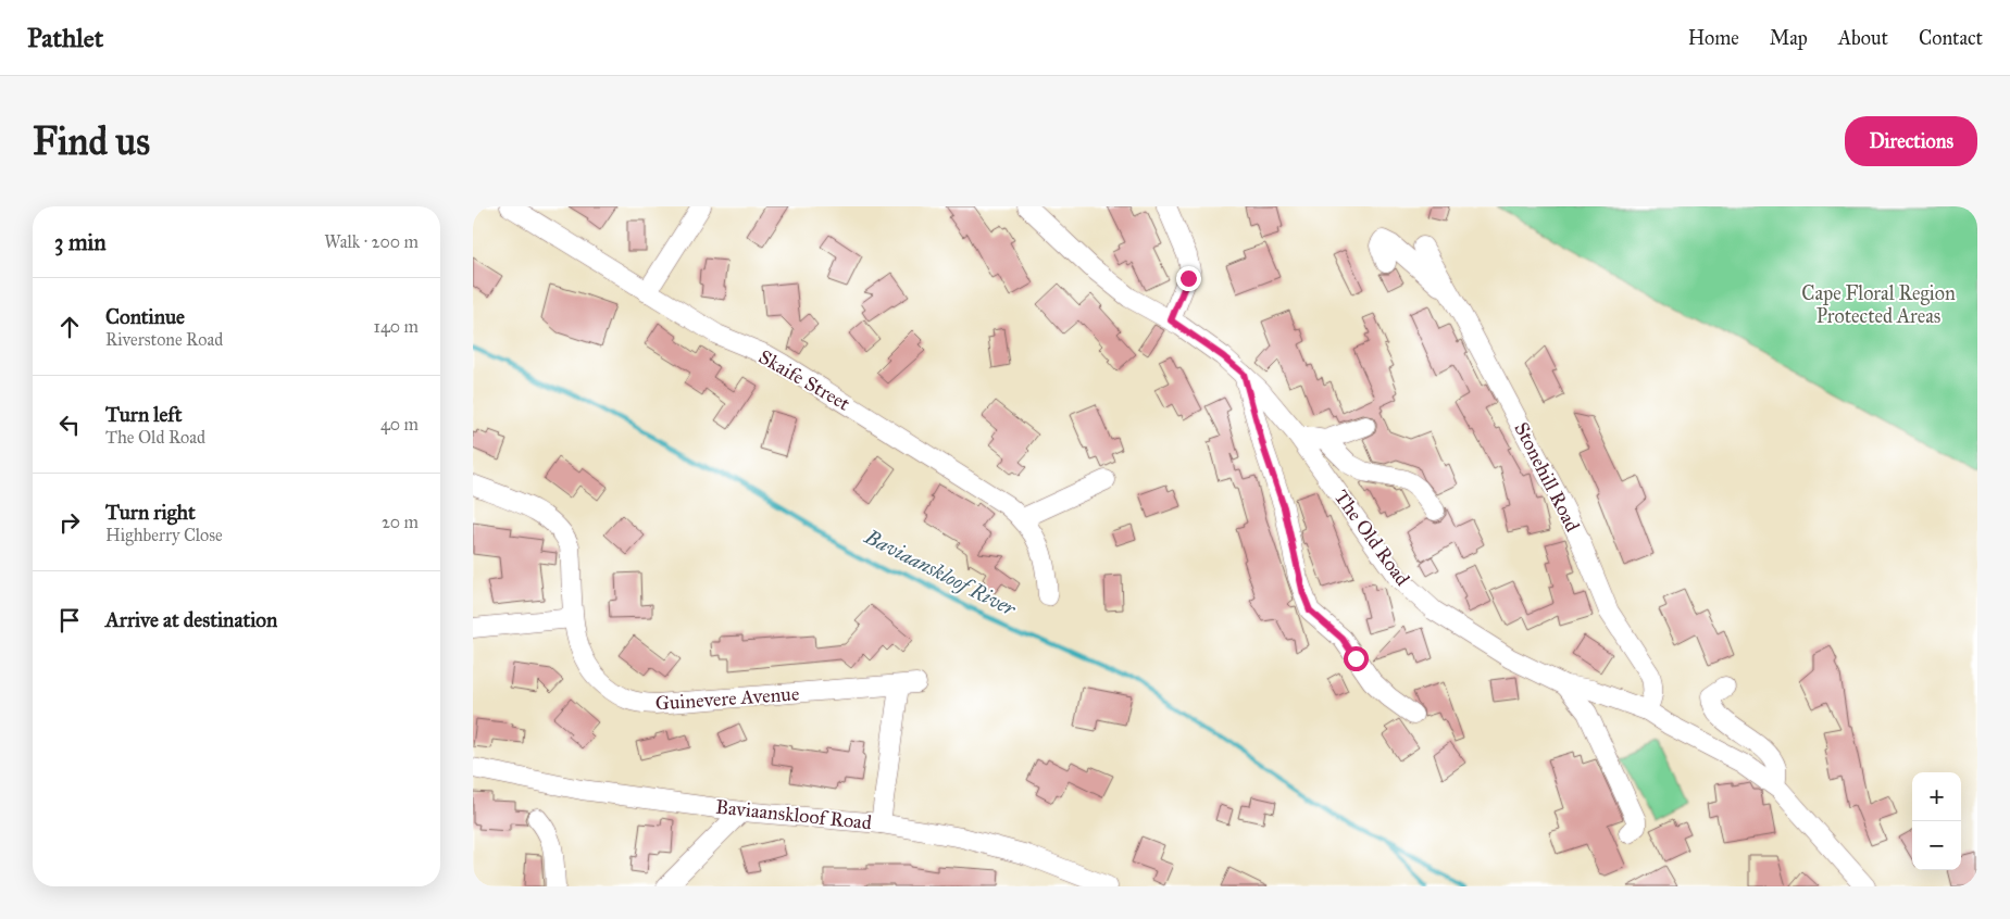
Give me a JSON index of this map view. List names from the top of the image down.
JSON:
{
  "streets": {
    "street": [
      "Skaife Street",
      "Stonehill Road",
      "The Old Road",
      "Guinevere Avenue",
      "Baviaanskloof Road"
    ]
  },
  "crossings": [
    ["Stonehill Road", "The Old Road"],
    ["Guinevere Avenue", "Baviaanskloof Road"]
  ],
  "water": ["Baviaanskloof River"],
  "parks": ["Cape Floral Region Protected Areas"],
  "page": {
    "header": "Pathlet",
    "nav": [
      "Home",
      "Map",
      "About",
      "Contact"
    ],
    "buttons": "Directions",
    "title": "Find us",
    "heading": ["3 min", "Walk · 200 m"],
    "list": [
      ["Continue", "Riverstone Road", "140 m"],
      ["Turn left", "The Old Road", "40 m"],
      ["Turn right", "Highberry Close", "20 m"],
      "Arrive at destination"
    ],
    "map_buttons": ["+", "−"]
  }
}
